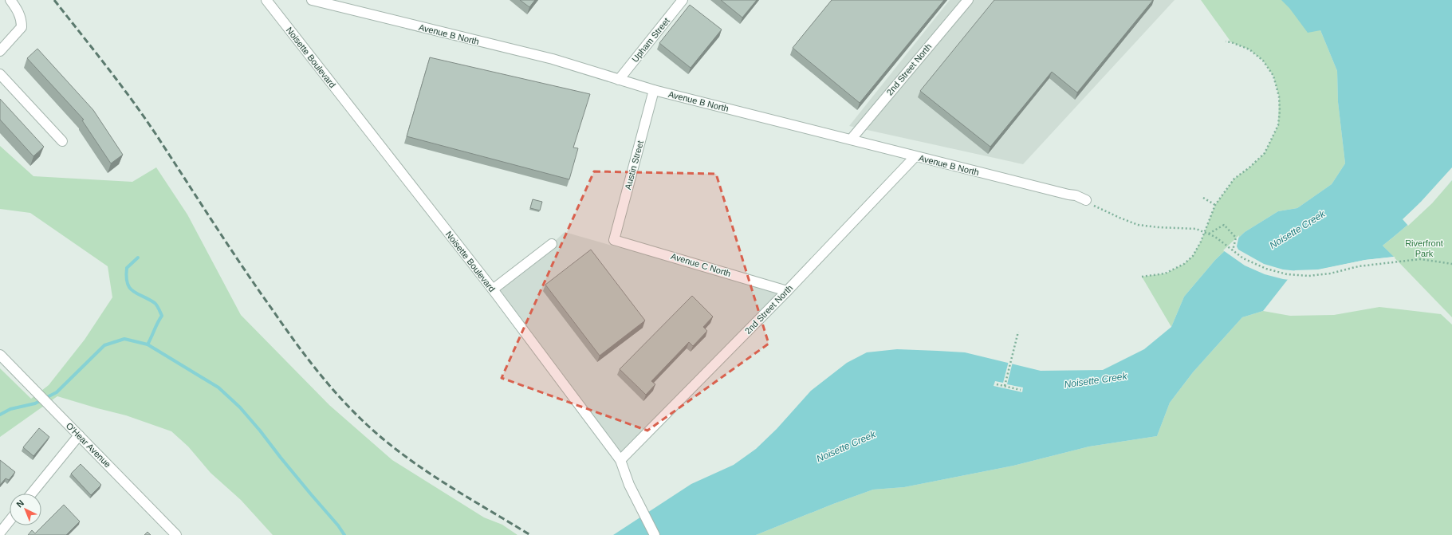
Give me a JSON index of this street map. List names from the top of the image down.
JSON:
{
  "streets": {
    "street": [
      "Avenue B North",
      "Upham Street",
      "Noisette Boulevard",
      "2nd Street North",
      "Austin Street",
      "Avenue C North",
      "O'Hear Avenue"
    ]
  },
  "crossings": [
    ["Avenue B North", "Upham Street"],
    ["Avenue B North", "2nd Street North"],
    ["Avenue B North", "Austin Street"],
    ["Noisette Boulevard", "2nd Street North"],
    ["2nd Street North", "Avenue C North"],
    ["Austin Street", "Avenue C North"]
  ],
  "water": ["Noisette Creek"],
  "parks": ["Riverfront Park"],
  "north": "top left"
}
